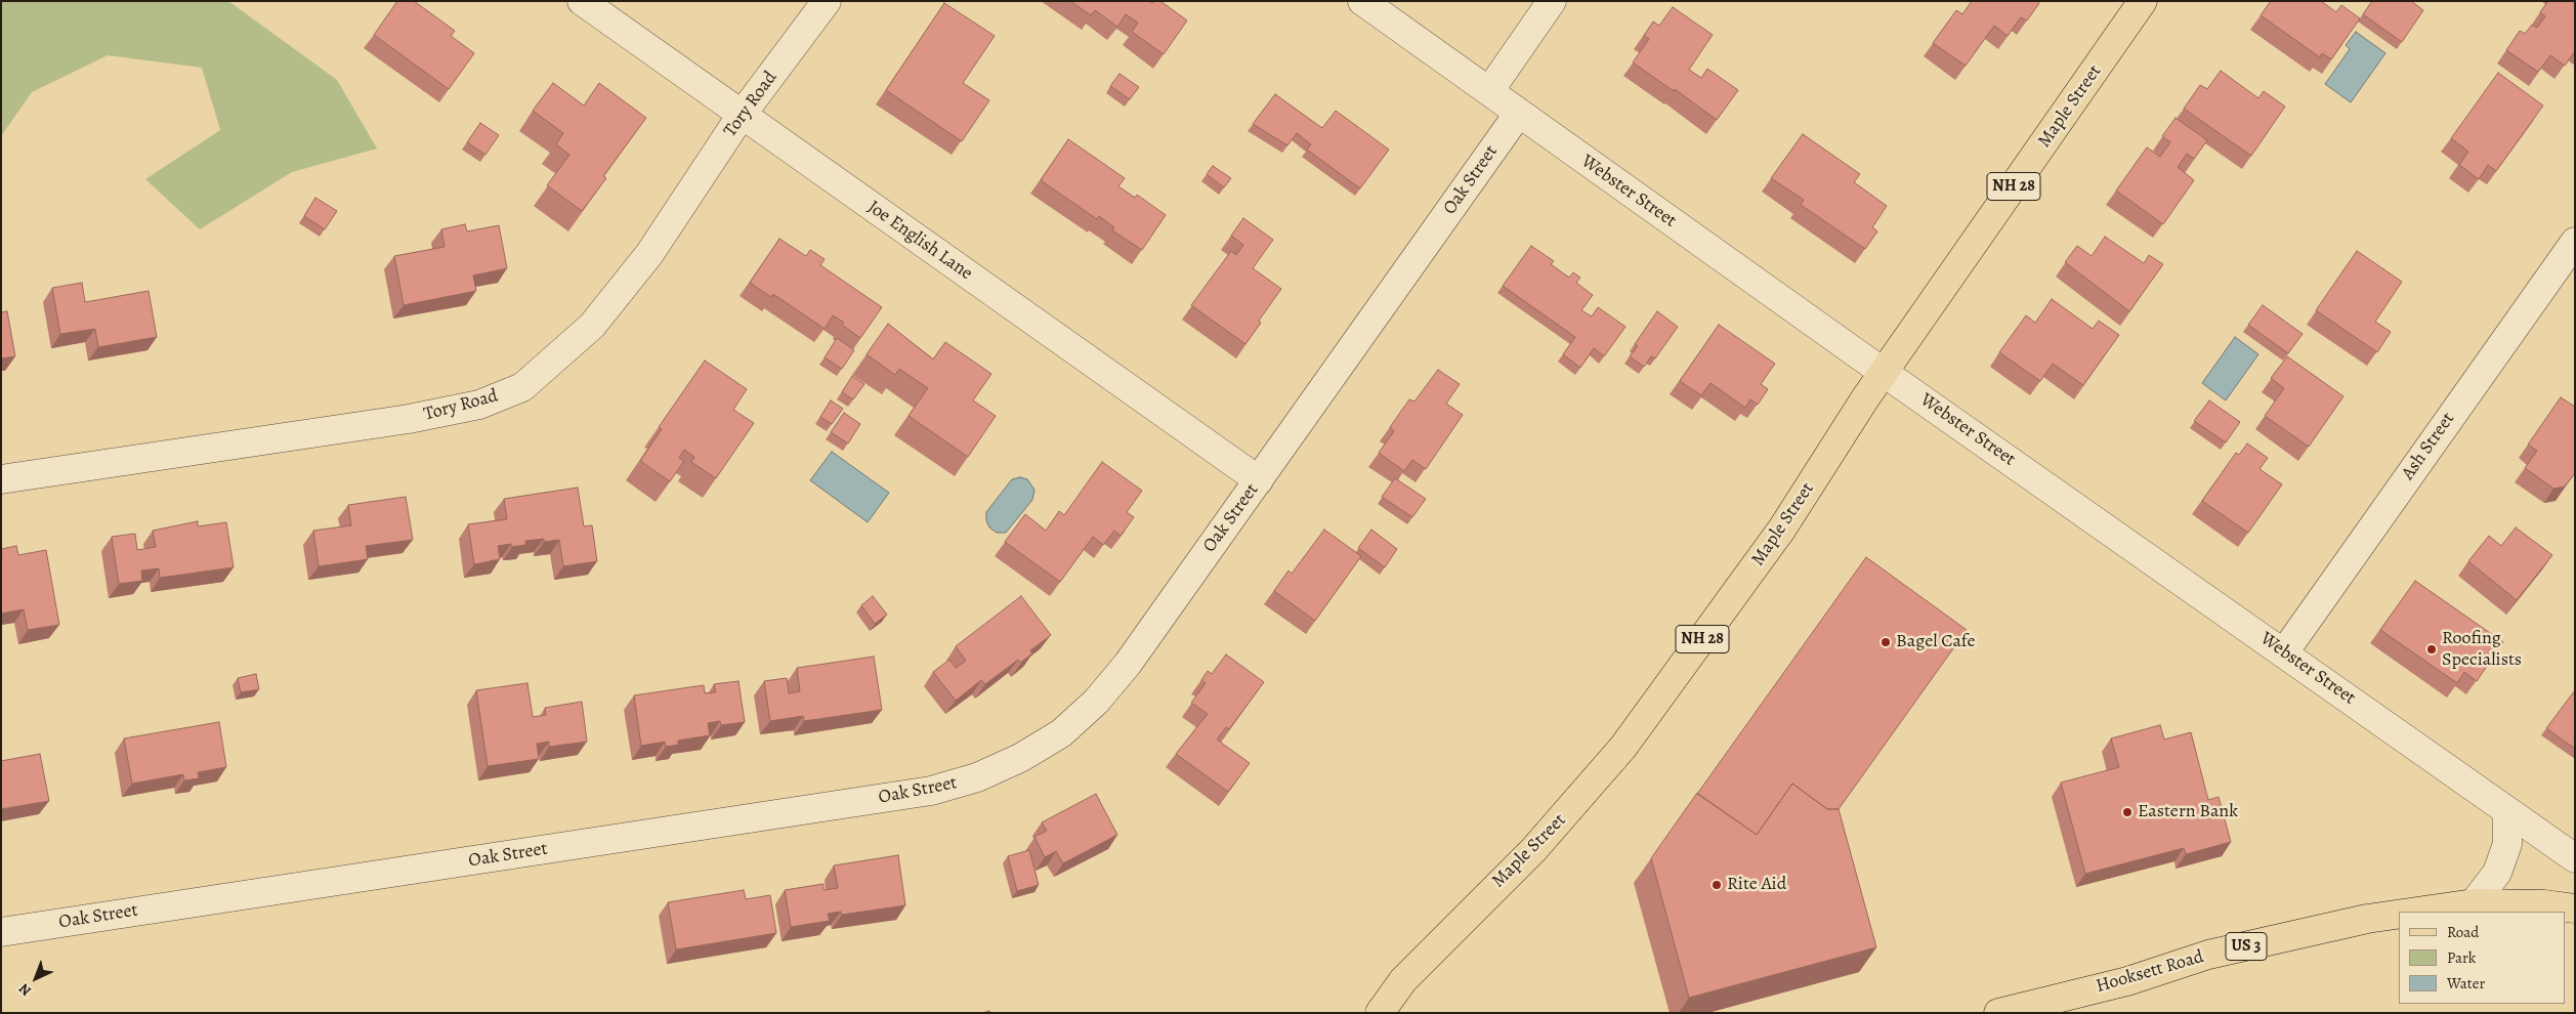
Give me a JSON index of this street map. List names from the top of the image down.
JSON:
{
  "streets": {
    "main road": [
      "Maple Street",
      "NH 28",
      "US 3",
      "Hooksett Road"
    ],
    "street": [
      "Tory Road",
      "Oak Street",
      "Webster Street",
      "Joe English Lane",
      "Ash Street"
    ]
  },
  "crossings": [
    ["Tory Road", "Joe English Lane"],
    ["Maple Street", "Webster Street"],
    ["Oak Street", "Webster Street"],
    ["Oak Street", "Joe English Lane"],
    ["Webster Street", "Ash Street"]
  ],
  "places": [
    "Bagel Cafe",
    "Roofing Specialists",
    "Eastern Bank",
    "Rite Aid"
  ],
  "legend": ["Road", "Park", "Water"],
  "north": "bottom left"
}
